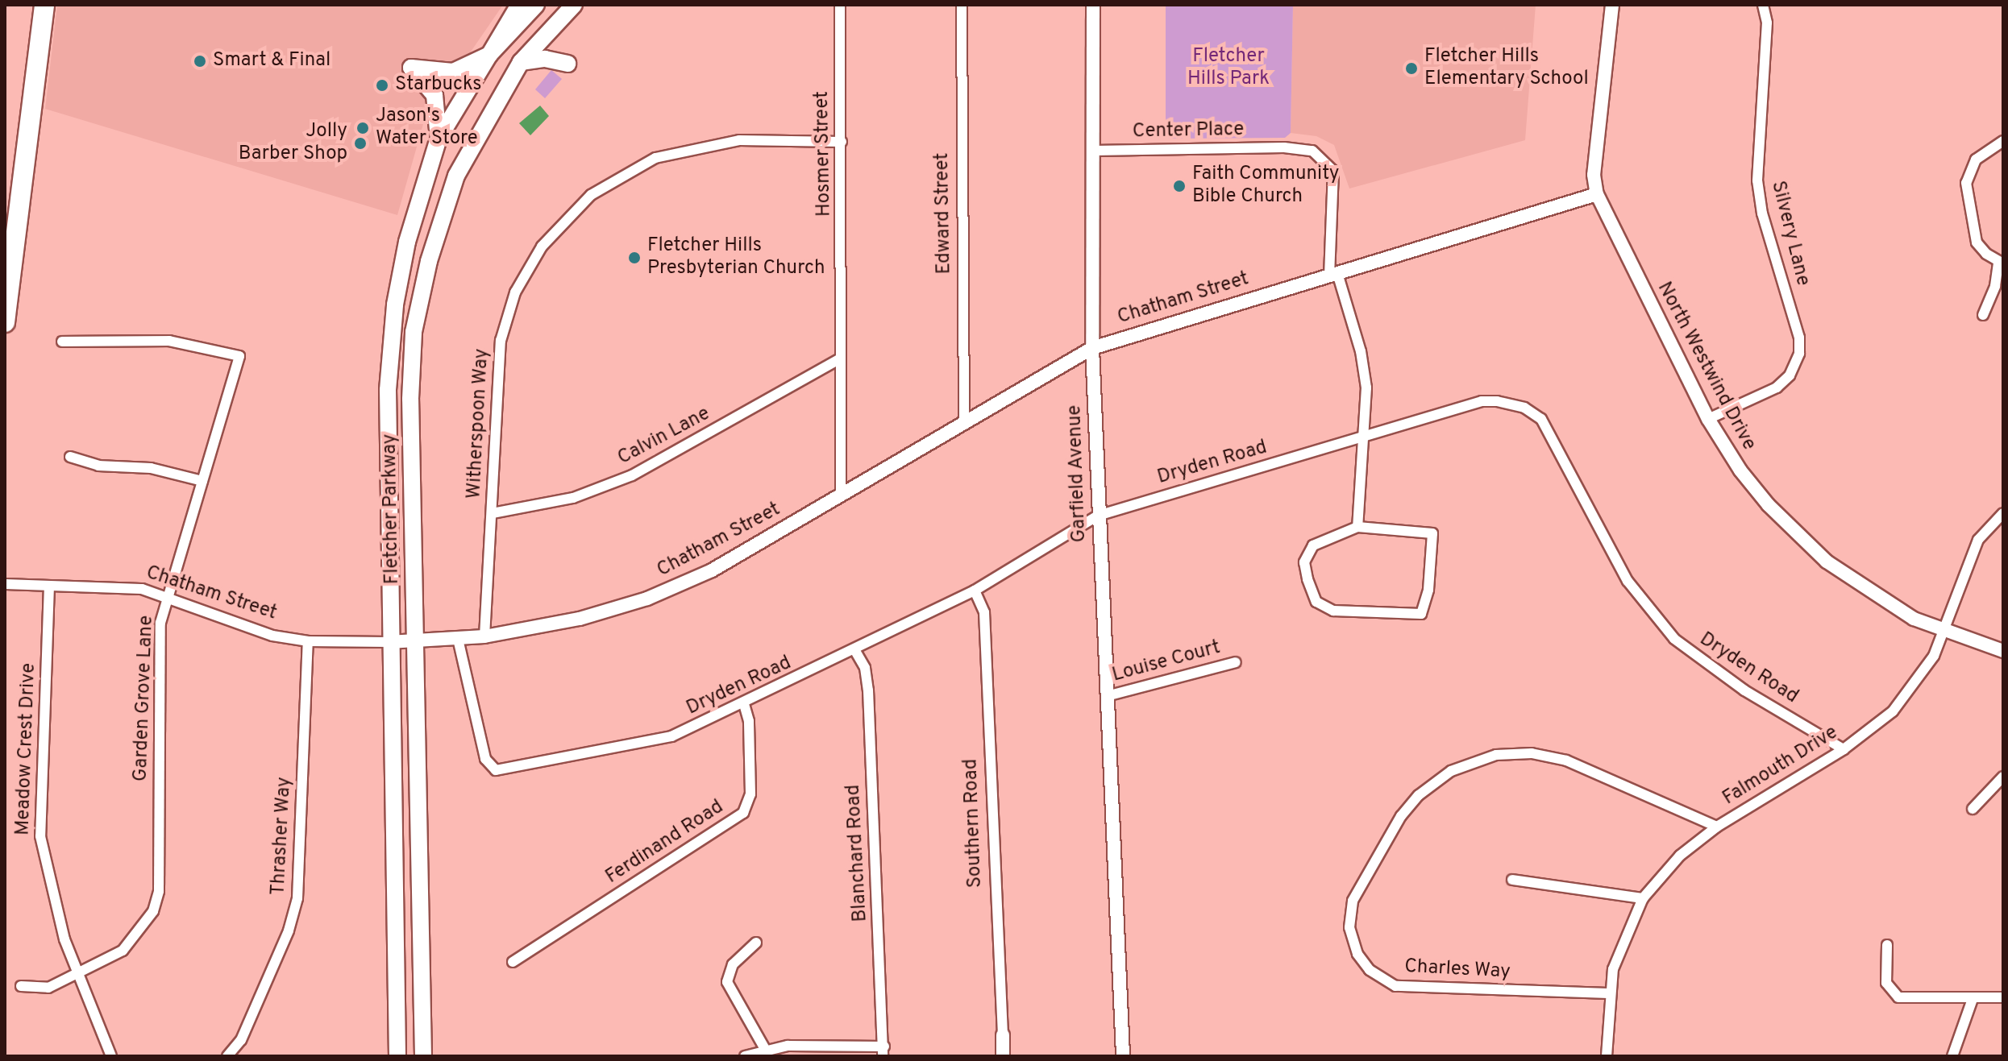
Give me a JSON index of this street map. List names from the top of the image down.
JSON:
{
  "streets": {
    "main road": ["Fletcher Parkway"],
    "street": [
      "Center Place",
      "Hosmer Street",
      "Edward Street",
      "Silvery Lane",
      "Chatham Street",
      "North Westwind Drive",
      "Witherspoon Way",
      "Calvin Lane",
      "Dryden Road",
      "Garfield Avenue",
      "Louise Court",
      "Garden Grove Lane",
      "Meadow Crest Drive",
      "Falmouth Drive",
      "Southern Road",
      "Thrasher Way",
      "Ferdinand Road",
      "Blanchard Road",
      "Charles Way"
    ]
  },
  "crossings": [
    ["Center Place", "Chatham Street"],
    ["Center Place", "Dryden Road"],
    ["Center Place", "Garfield Avenue"],
    ["Hosmer Street", "Chatham Street"],
    ["Hosmer Street", "Witherspoon Way"],
    ["Hosmer Street", "Calvin Lane"],
    ["Edward Street", "Chatham Street"],
    ["Silvery Lane", "North Westwind Drive"],
    ["Chatham Street", "North Westwind Drive"],
    ["Chatham Street", "Witherspoon Way"],
    ["Chatham Street", "Dryden Road"],
    ["Chatham Street", "Garfield Avenue"],
    ["Chatham Street", "Fletcher Parkway"],
    ["Chatham Street", "Garden Grove Lane"],
    ["Chatham Street", "Meadow Crest Drive"],
    ["Chatham Street", "Thrasher Way"],
    ["North Westwind Drive", "Falmouth Drive"],
    ["Witherspoon Way", "Calvin Lane"],
    ["Dryden Road", "Garfield Avenue"],
    ["Dryden Road", "Falmouth Drive"],
    ["Dryden Road", "Southern Road"],
    ["Dryden Road", "Ferdinand Road"],
    ["Dryden Road", "Blanchard Road"],
    ["Garfield Avenue", "Louise Court"],
    ["Garden Grove Lane", "Meadow Crest Drive"],
    ["Falmouth Drive", "Charles Way"]
  ],
  "parks": ["Fletcher Hills Park"],
  "places": [
    "Smart & Final",
    "Fletcher Hills Elementary School",
    "Starbucks",
    "Jason's Water Store",
    "Jolly Barber Shop",
    "Faith Community Bible Church",
    "Fletcher Hills Presbyterian Church"
  ]
}
